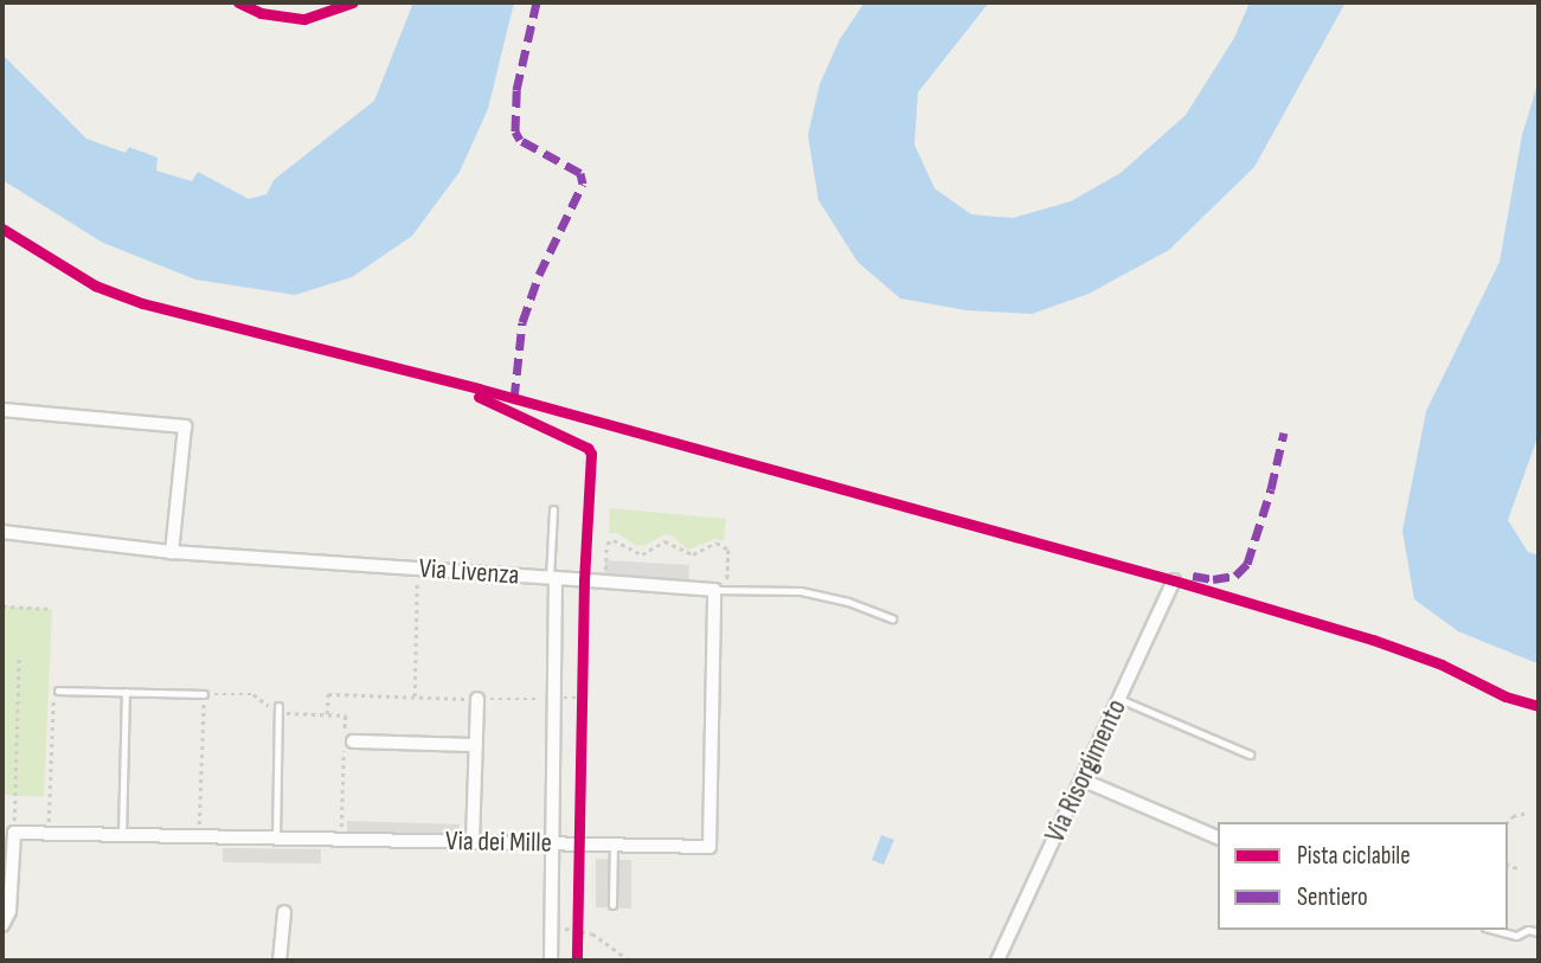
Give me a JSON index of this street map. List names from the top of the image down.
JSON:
{
  "streets": {
    "street": ["Via Livenza", "Via Risorgimento", "Via dei Mille"]
  },
  "crossings": [
    ["Via Livenza", "Via dei Mille"]
  ],
  "legend": ["Pista ciclabile", "Sentiero"]
}
